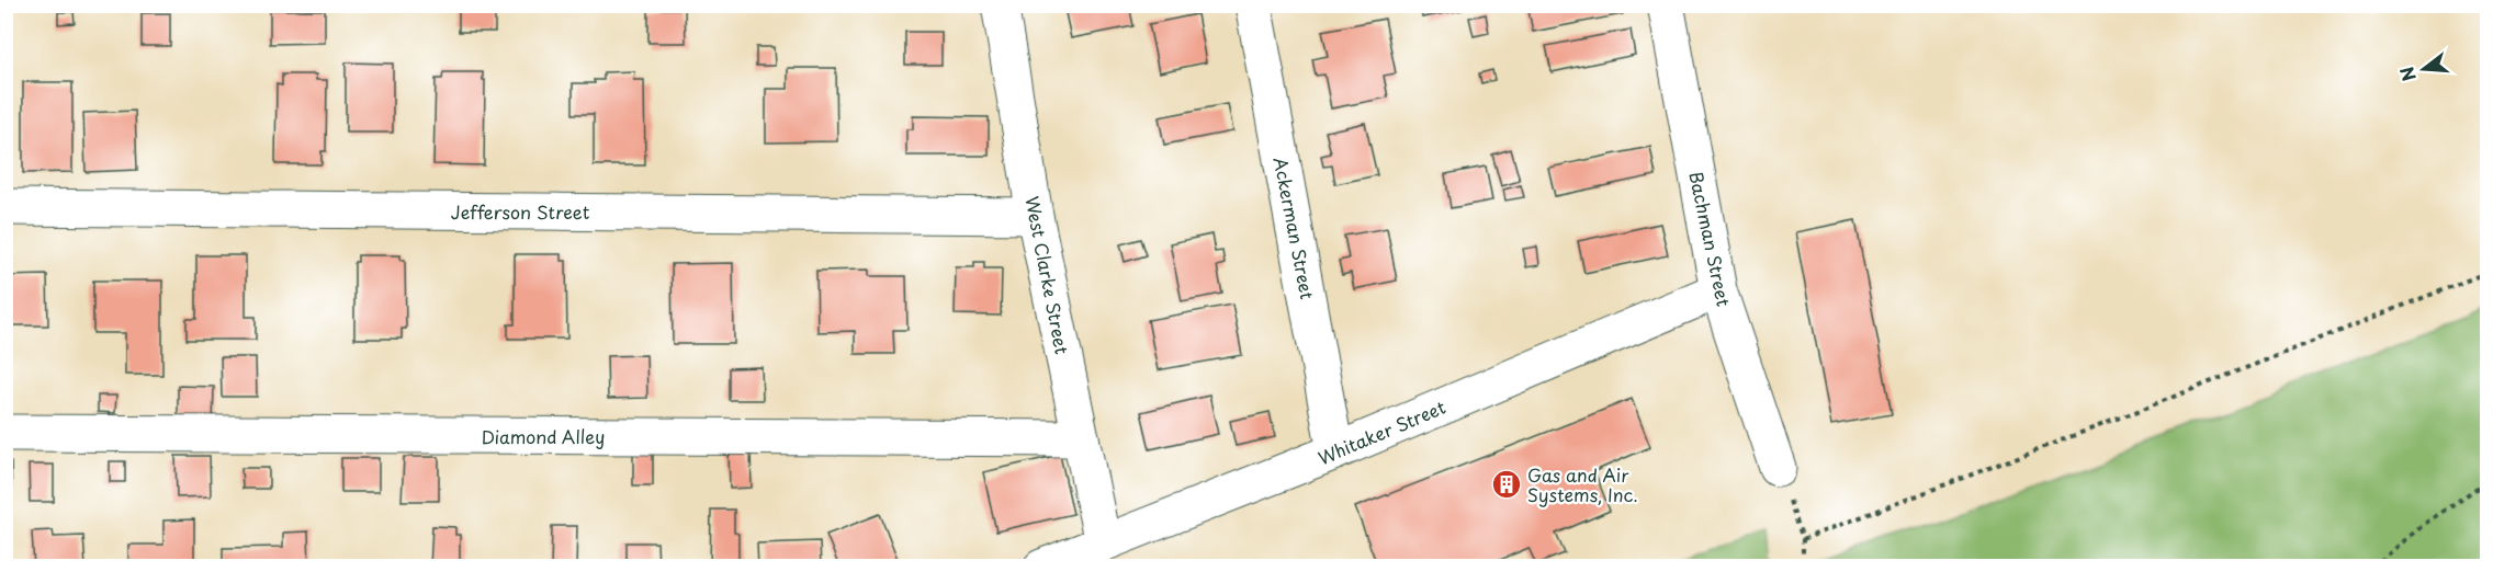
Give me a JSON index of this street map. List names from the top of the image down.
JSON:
{
  "streets": {
    "street": [
      "Jefferson Street",
      "Ackerman Street",
      "Bachman Street",
      "West Clarke Street",
      "Whitaker Street",
      "Diamond Alley"
    ]
  },
  "crossings": [
    ["Jefferson Street", "West Clarke Street"],
    ["Ackerman Street", "Whitaker Street"],
    ["Bachman Street", "Whitaker Street"],
    ["West Clarke Street", "Whitaker Street"],
    ["West Clarke Street", "Diamond Alley"]
  ],
  "places": {
    "building": ["Gas and Air Systems, Inc."]
  },
  "north": "left"
}
